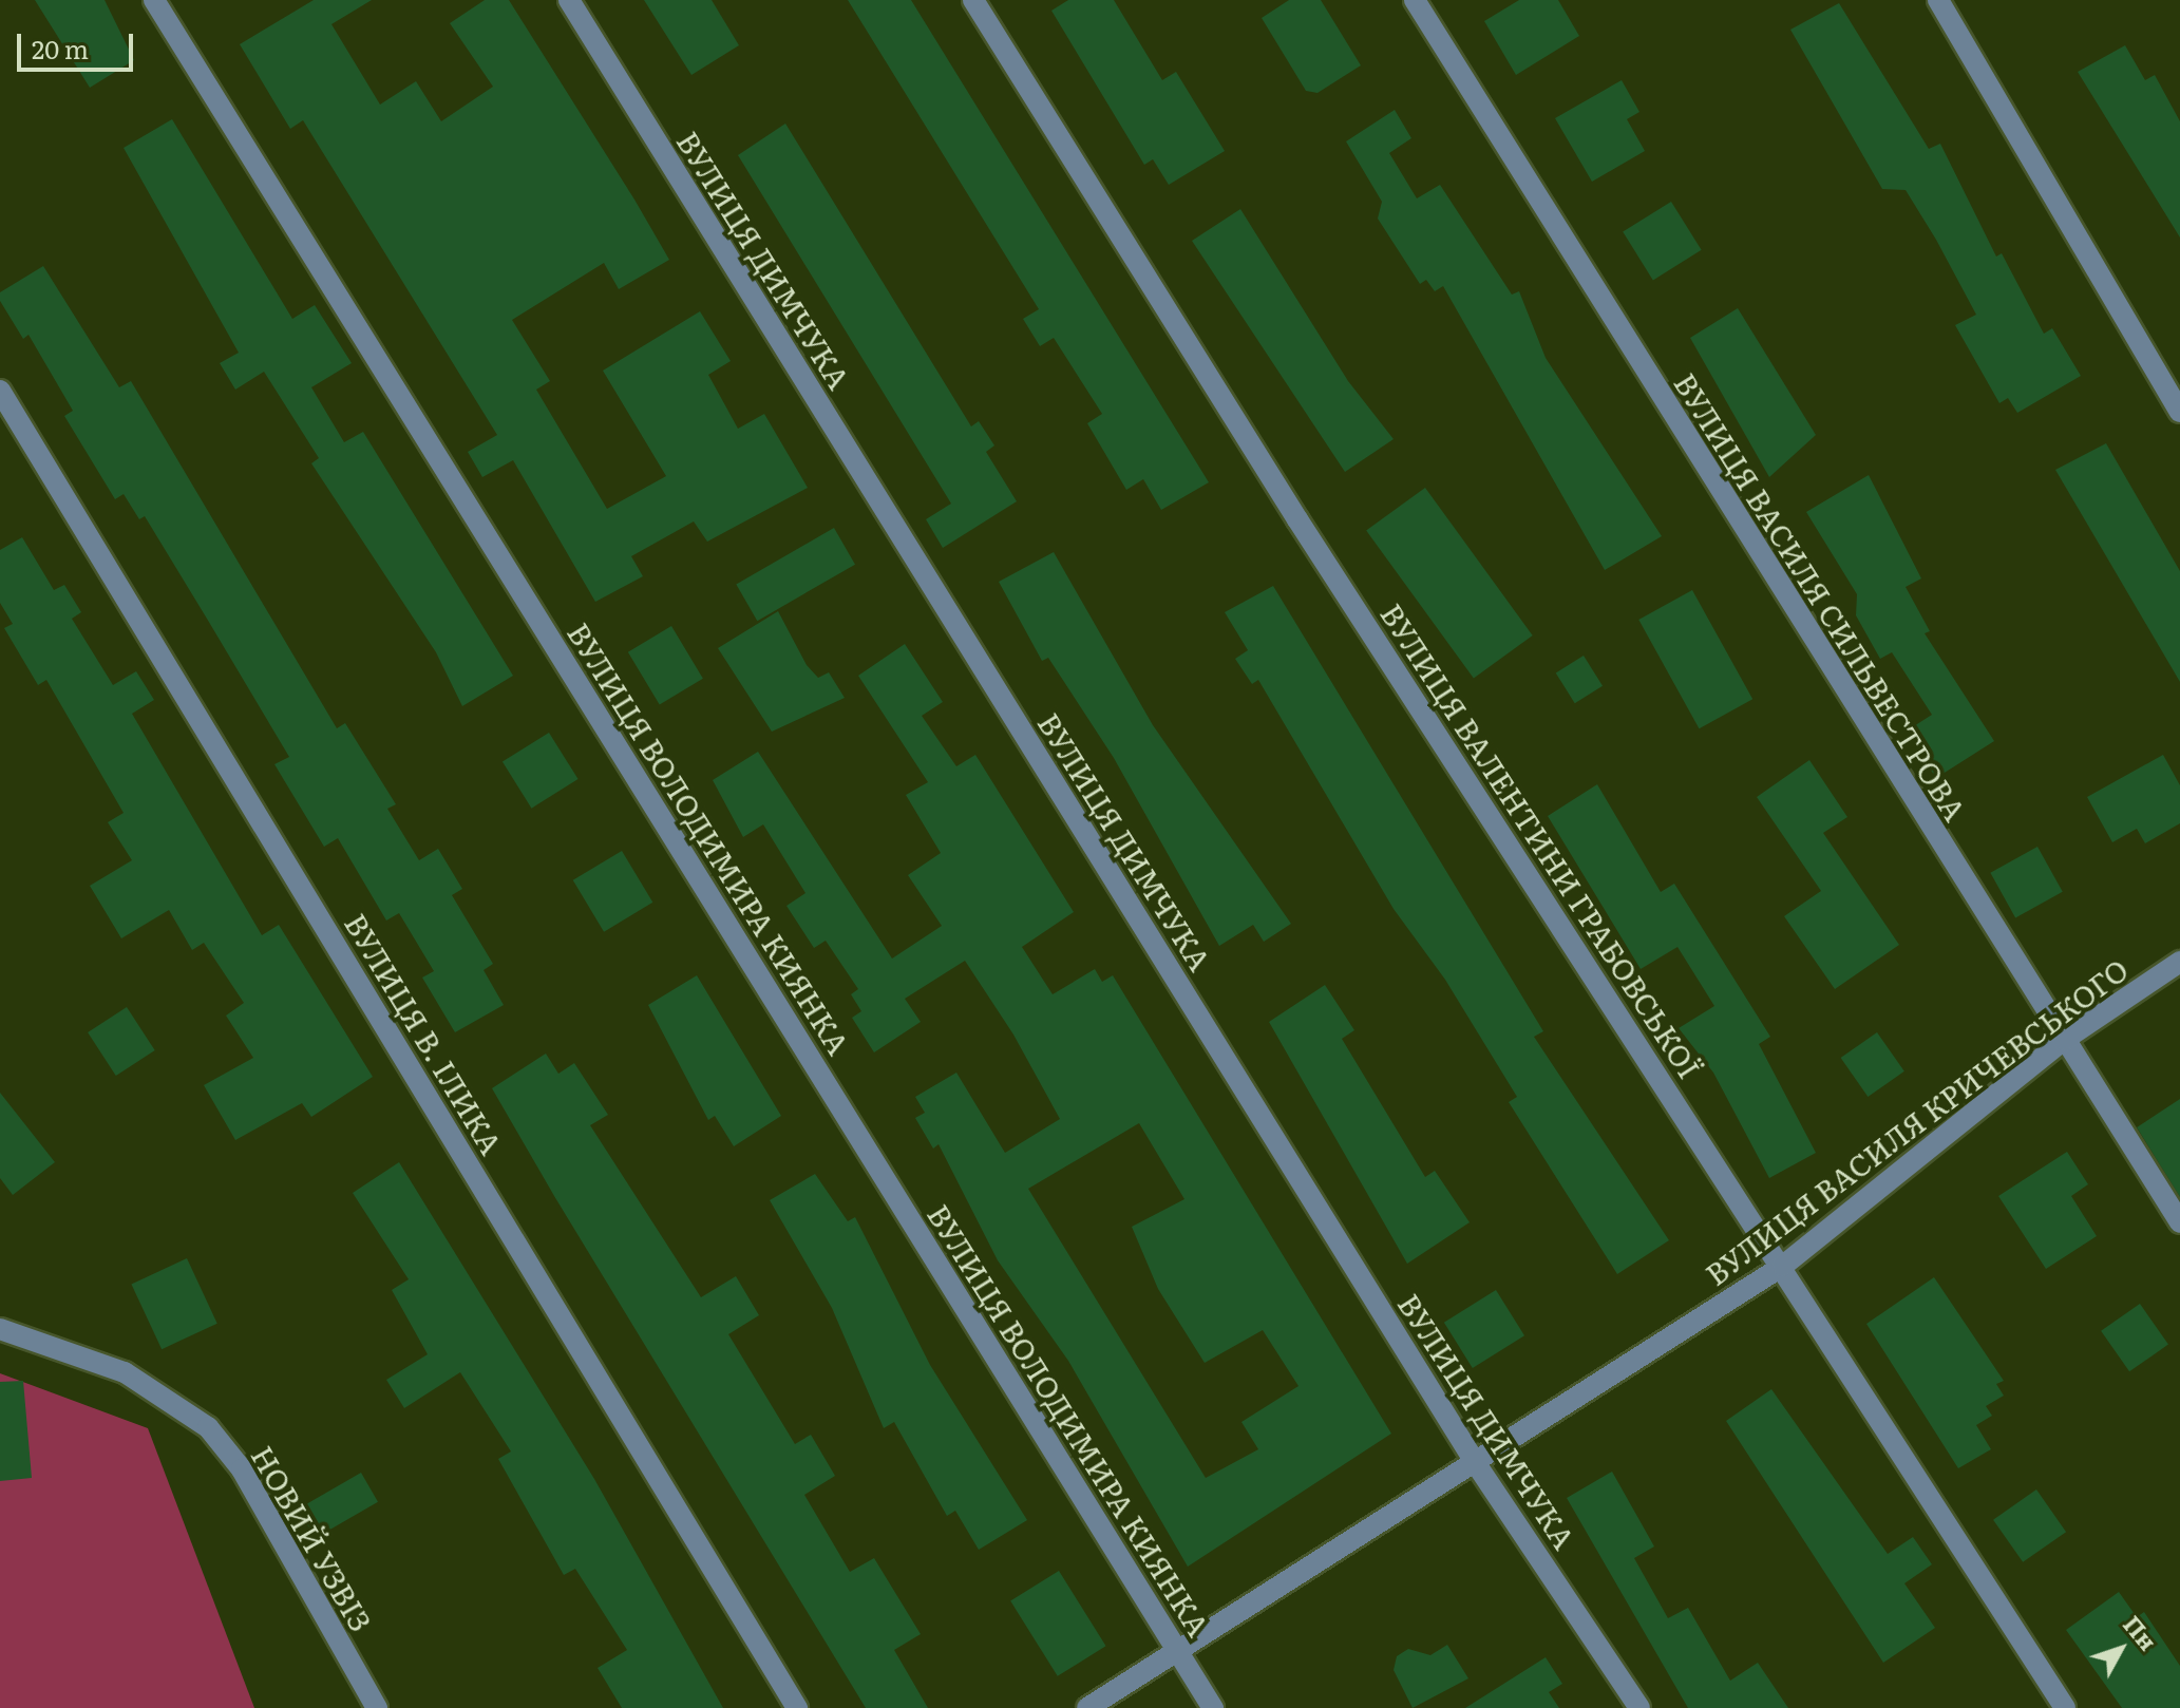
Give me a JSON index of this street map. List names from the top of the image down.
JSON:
{
  "streets": {
    "street": [
      "ВУЛИЦЯ ДИМЧУКА",
      "ВУЛИЦЯ ВАСИЛЯ СИЛЬВЕСТРОВА",
      "ВУЛИЦЯ ВОЛОДИМИРА КИЯНКА",
      "ВУЛИЦЯ ВАЛЕНТИНИ ГРАБОВСЬКОЇ",
      "ВУЛИЦЯ В. ІЛИКА",
      "ВУЛИЦЯ ВАСИЛЯ КРИЧЕВСЬКОГО",
      "НОВИЙ УЗВІЗ"
    ]
  },
  "crossings": [
    ["ВУЛИЦЯ ДИМЧУКА", "ВУЛИЦЯ ВАСИЛЯ КРИЧЕВСЬКОГО"],
    ["ВУЛИЦЯ ВАСИЛЯ СИЛЬВЕСТРОВА", "ВУЛИЦЯ ВАСИЛЯ КРИЧЕВСЬКОГО"],
    ["ВУЛИЦЯ ВОЛОДИМИРА КИЯНКА", "ВУЛИЦЯ ВАСИЛЯ КРИЧЕВСЬКОГО"],
    ["ВУЛИЦЯ ВАЛЕНТИНИ ГРАБОВСЬКОЇ", "ВУЛИЦЯ ВАСИЛЯ КРИЧЕВСЬКОГО"]
  ],
  "scale_bar": "20 m",
  "north": "top right"
}
